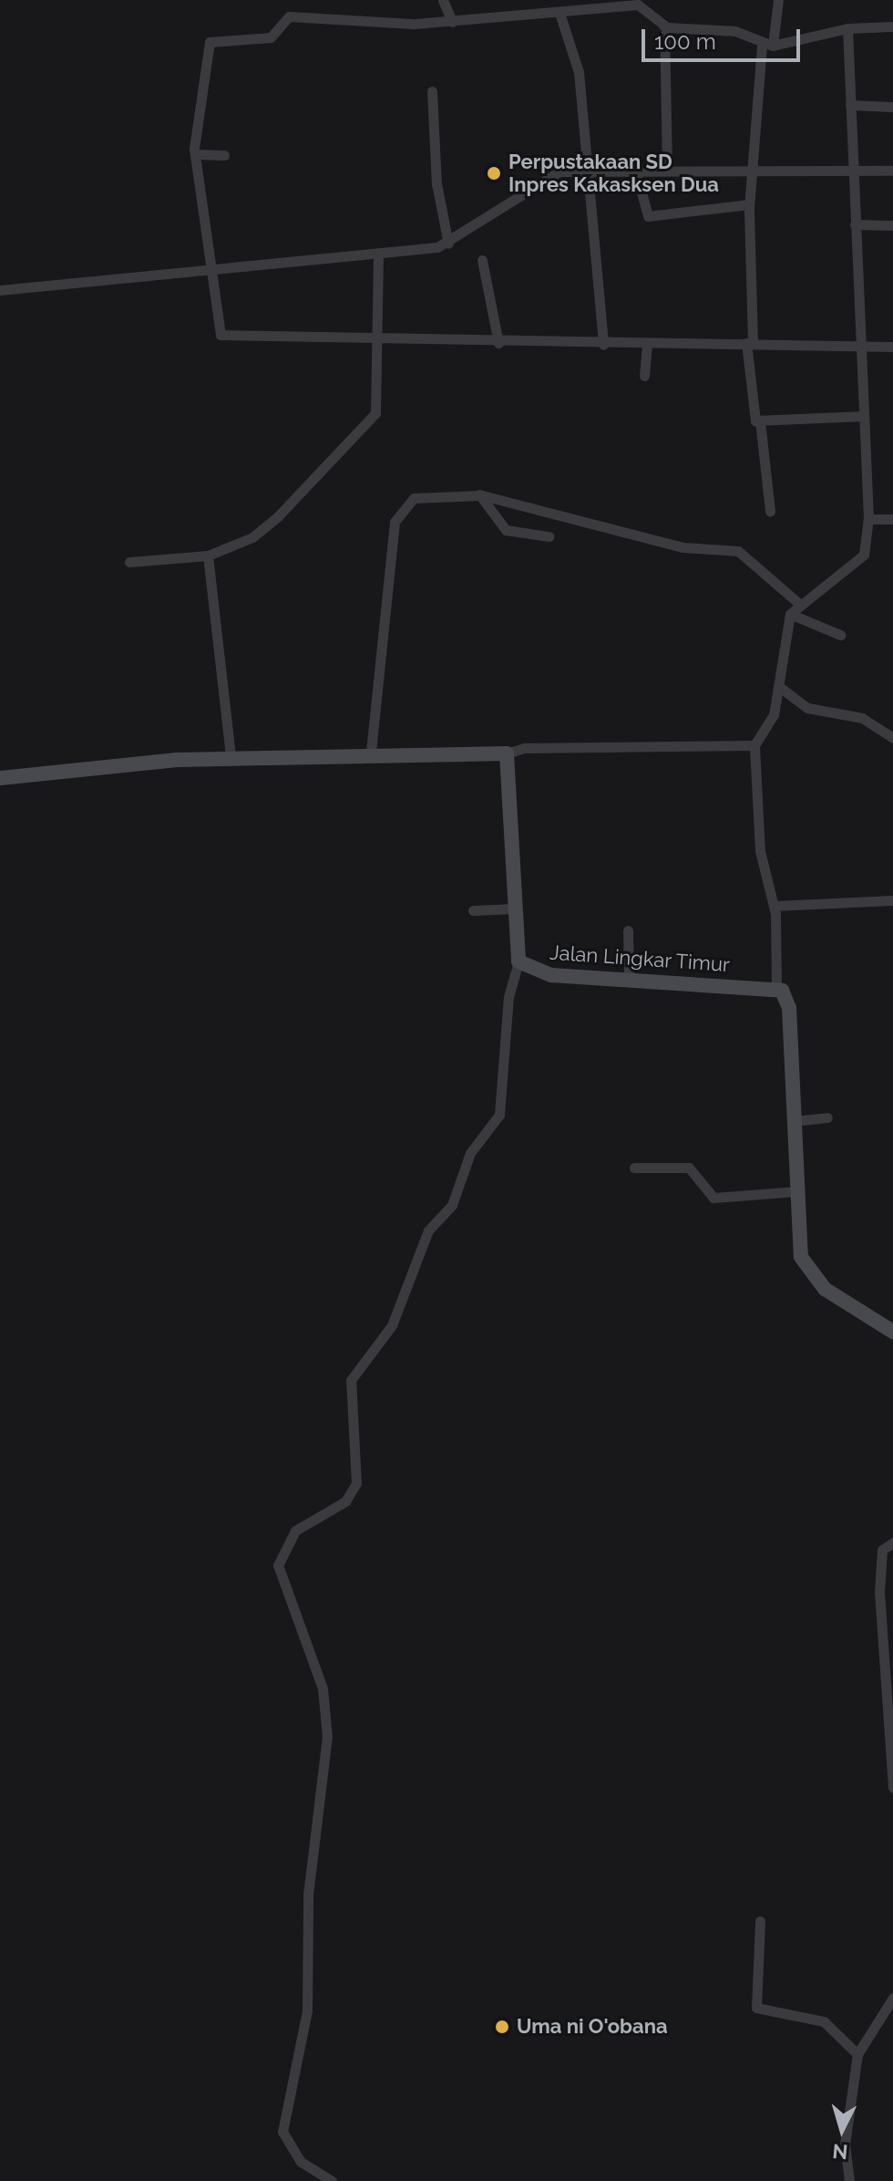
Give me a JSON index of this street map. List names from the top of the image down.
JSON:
{
  "streets": {
    "main road": ["Jalan Lingkar Timur"]
  },
  "places": ["Perpustakaan SD Inpres Kakasksen Dua", "Uma ni O'obana"],
  "scale_bar": "100 m",
  "north": "bottom"
}
